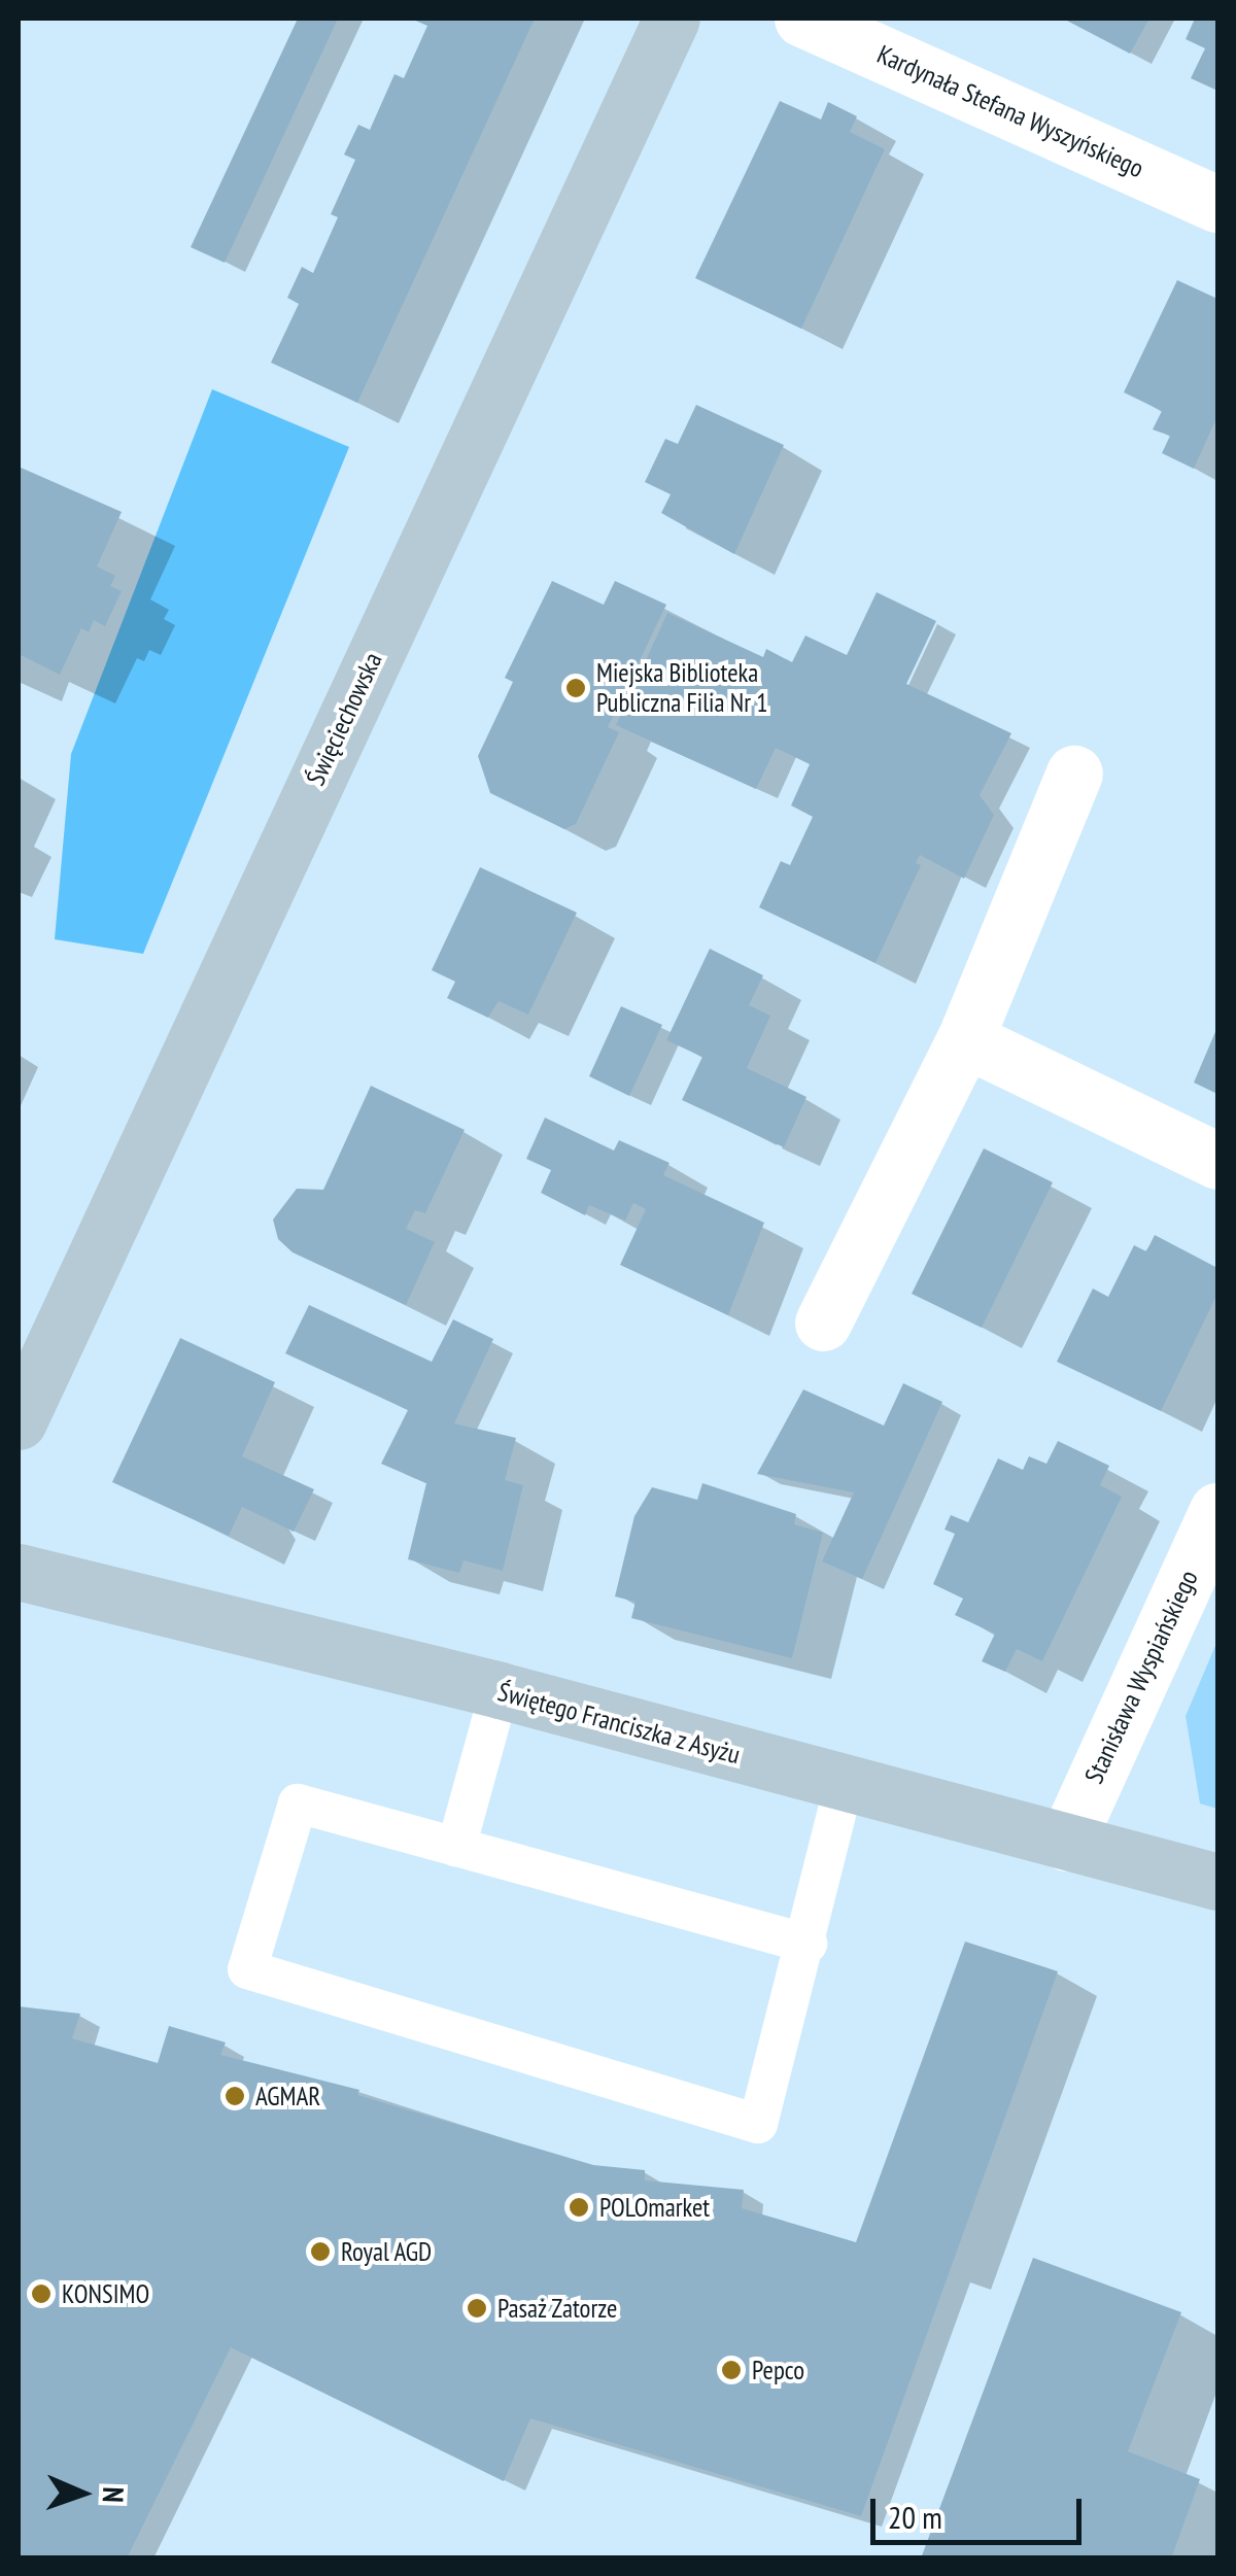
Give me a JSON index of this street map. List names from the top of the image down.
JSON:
{
  "streets": {
    "street": [
      "Kardynała Stefana Wyszyńskiego",
      "Święciechowska",
      "Stanisława Wyspiańskiego",
      "Świętego Franciszka z Asyżu"
    ]
  },
  "crossings": [
    ["Stanisława Wyspiańskiego", "Świętego Franciszka z Asyżu"]
  ],
  "places": [
    "Miejska Biblioteka Publiczna Filia Nr 1",
    "AGMAR",
    "POLOmarket",
    "Royal AGD",
    "KONSIMO",
    "Pasaż Zatorze",
    "Pepco"
  ],
  "scale_bar": "20 m",
  "north": "right"
}
